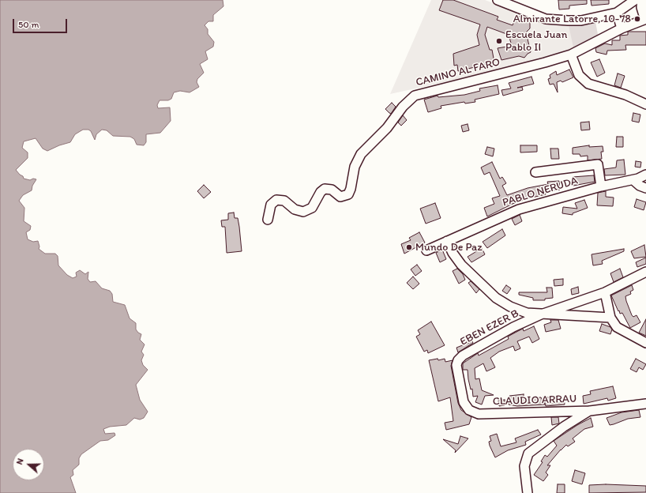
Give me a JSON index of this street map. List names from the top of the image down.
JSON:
{
  "streets": {
    "street": [
      "CAMINO AL FARO",
      "PABLO NERUDA",
      "EBEN EZER B",
      "CLAUDIO ARRAU"
    ]
  },
  "crossings": [
    ["PABLO NERUDA", "EBEN EZER B"],
    ["EBEN EZER B", "CLAUDIO ARRAU"]
  ],
  "places": ["Almirante Latorre, 10-78", "Escuela Juan Pablo II", "Mundo De Paz"],
  "scale_bar": "50 m",
  "north": "left"
}
